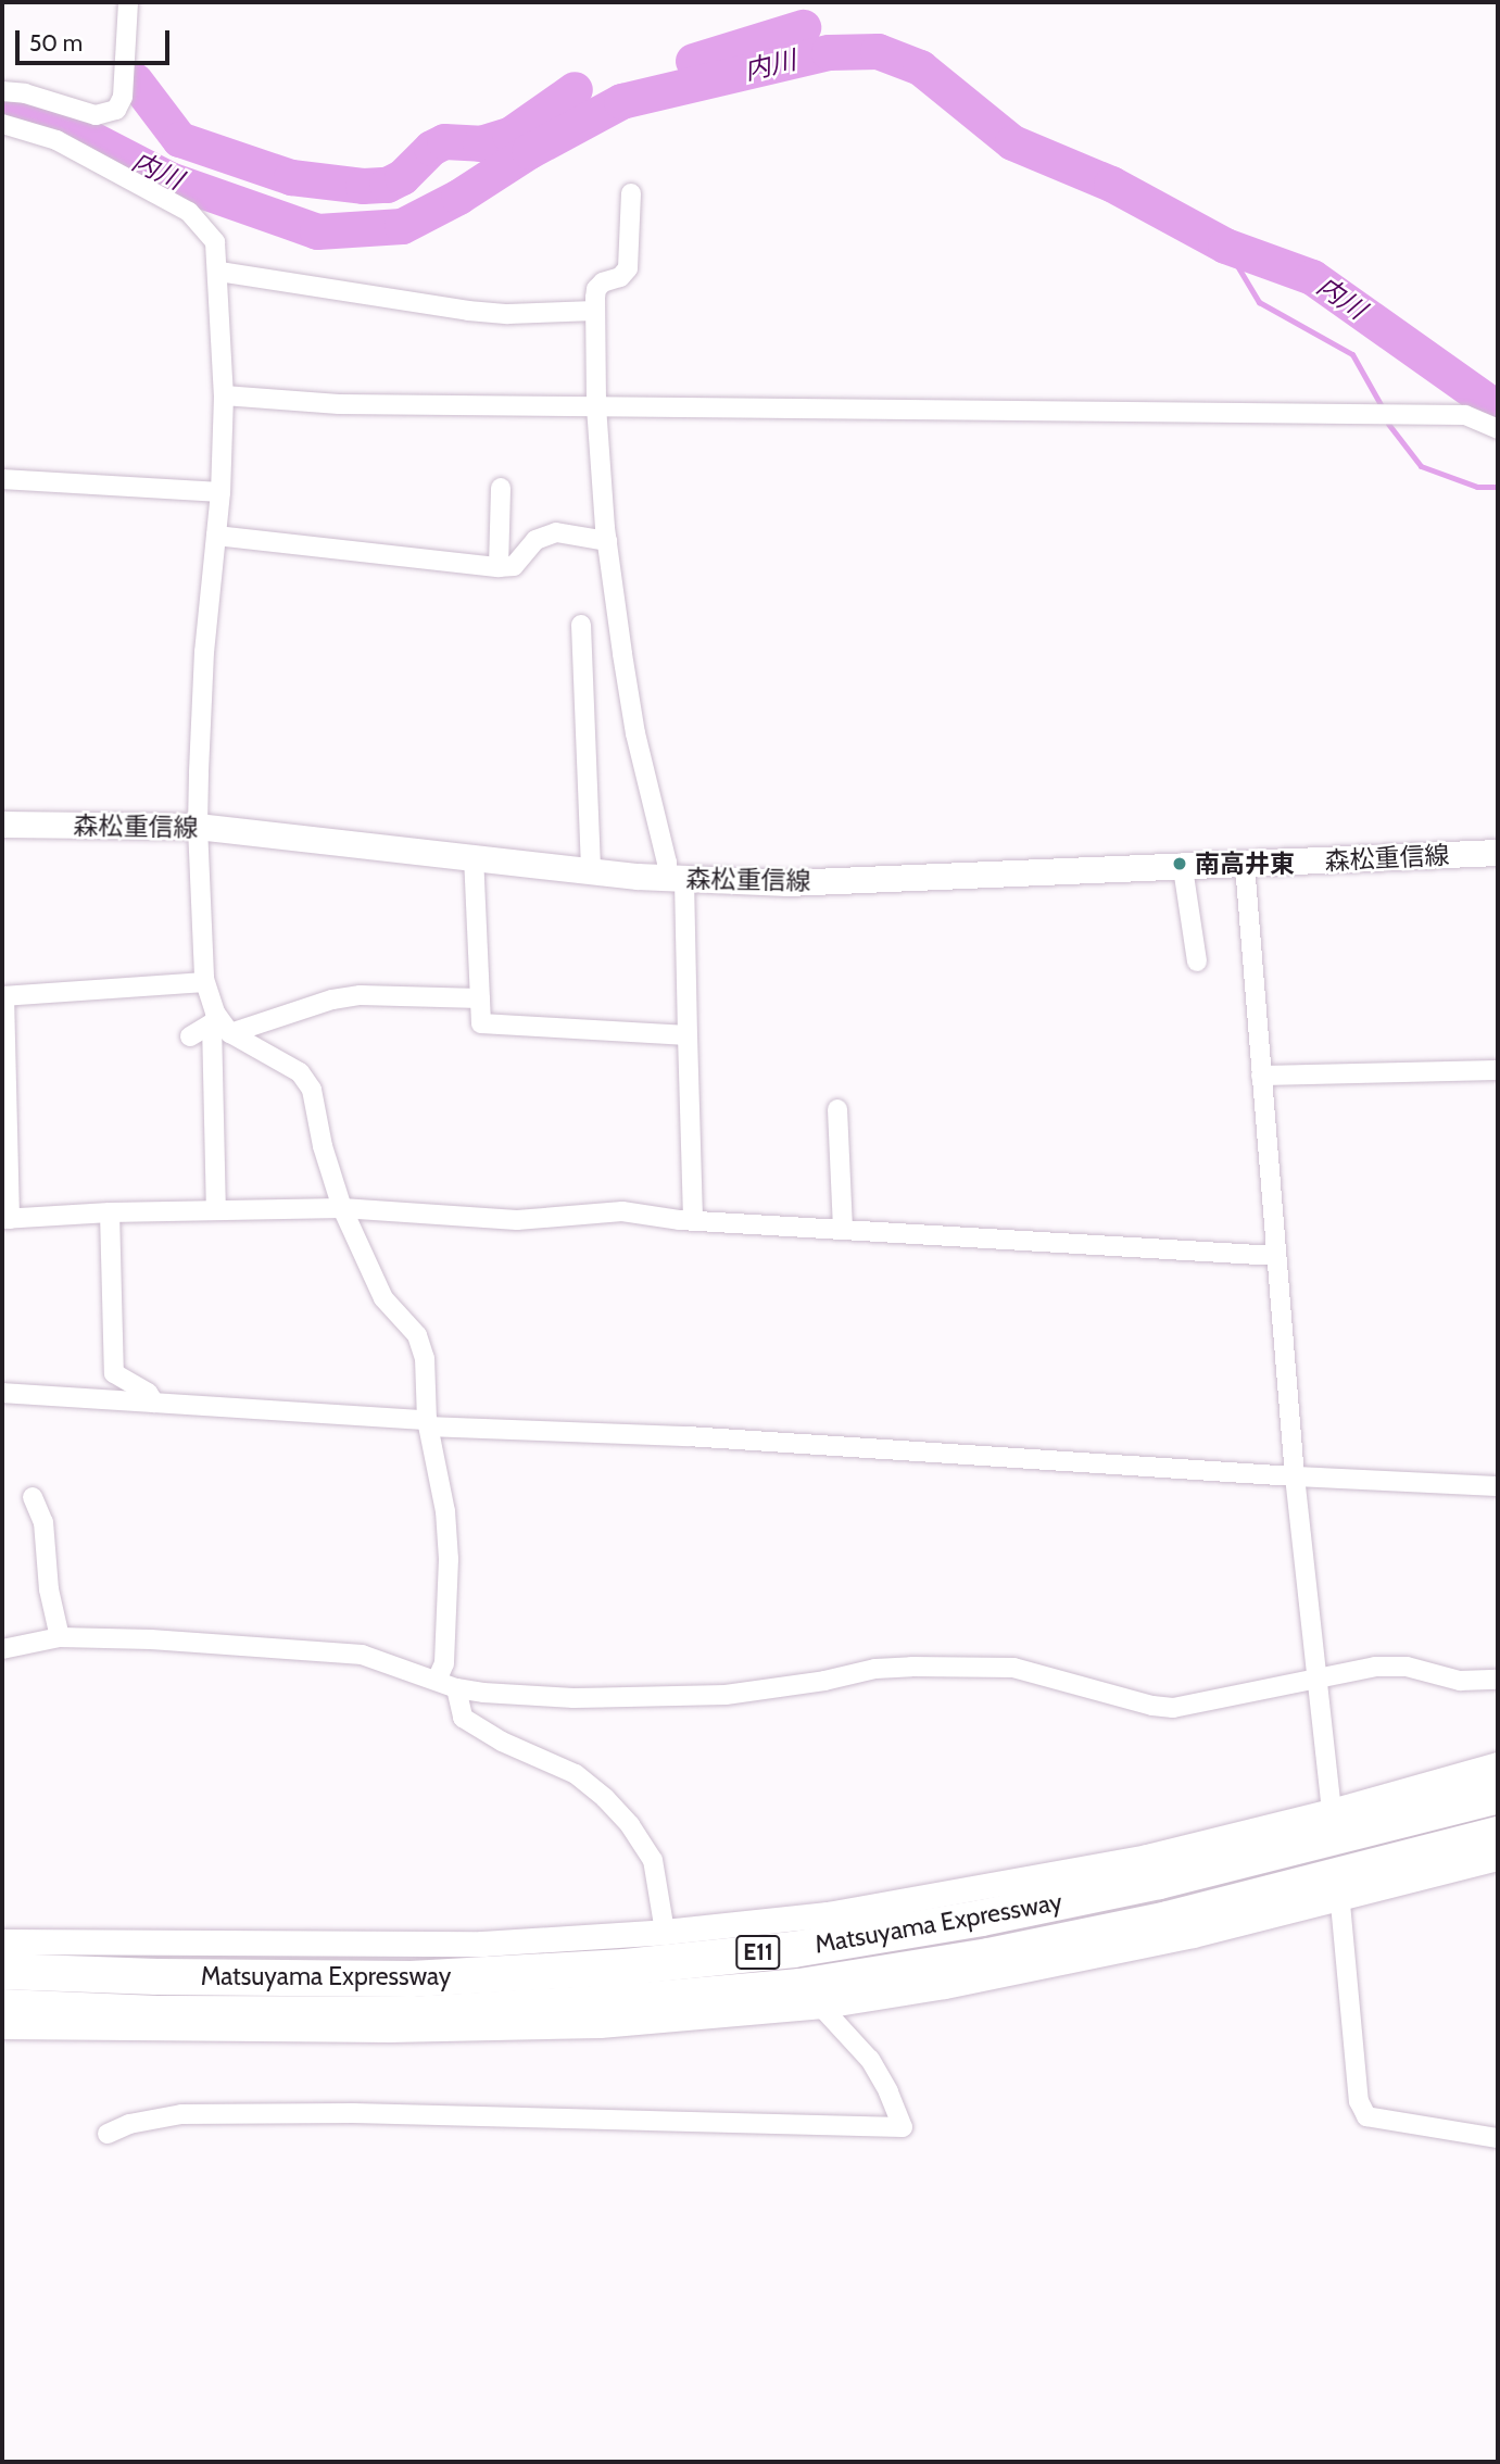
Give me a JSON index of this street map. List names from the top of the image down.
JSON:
{
  "streets": {
    "highway": ["Matsuyama Expressway", "E11"],
    "main road": ["森松重信線"]
  },
  "water": ["内川"],
  "places": ["南高井東"],
  "scale_bar": "50 m"
}
